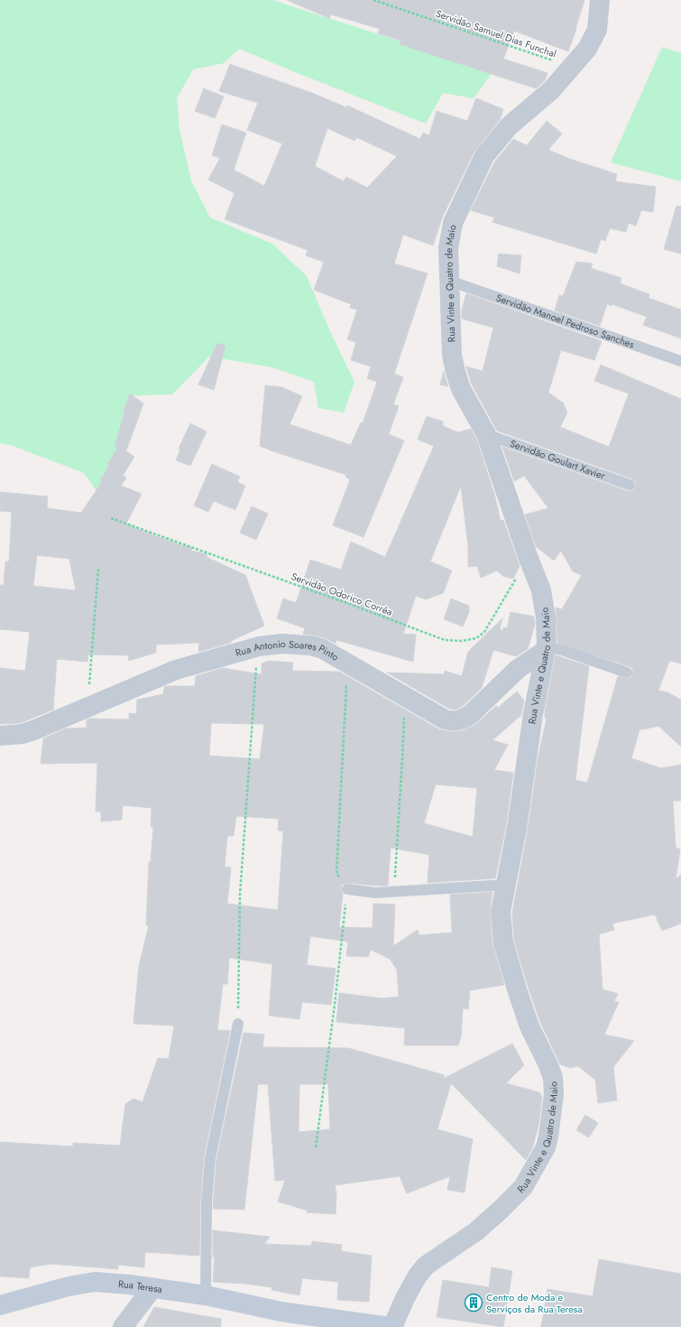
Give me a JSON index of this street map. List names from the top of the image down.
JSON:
{
  "streets": {
    "main road": ["Rua Teresa"],
    "street": ["Rua Vinte e Quatro de Maio", "Rua Antonio Soares Pinto"],
    "lane": ["Servidão Manoel Pedroso Sanches", "Servidão Goulart Xavier"],
    "path": ["Servidão Samuel Dias Funchal", "Servidão Odorico Corrêa"]
  },
  "crossings": [
    ["Servidão Samuel Dias Funchal", "Rua Vinte e Quatro de Maio"],
    ["Rua Vinte e Quatro de Maio", "Servidão Manoel Pedroso Sanches"],
    ["Rua Vinte e Quatro de Maio", "Servidão Goulart Xavier"],
    ["Rua Vinte e Quatro de Maio", "Servidão Odorico Corrêa"],
    ["Rua Vinte e Quatro de Maio", "Rua Antonio Soares Pinto"]
  ],
  "places": {
    "building": ["Centro de Moda e Serviços da Rua Teresa"]
  }
}
